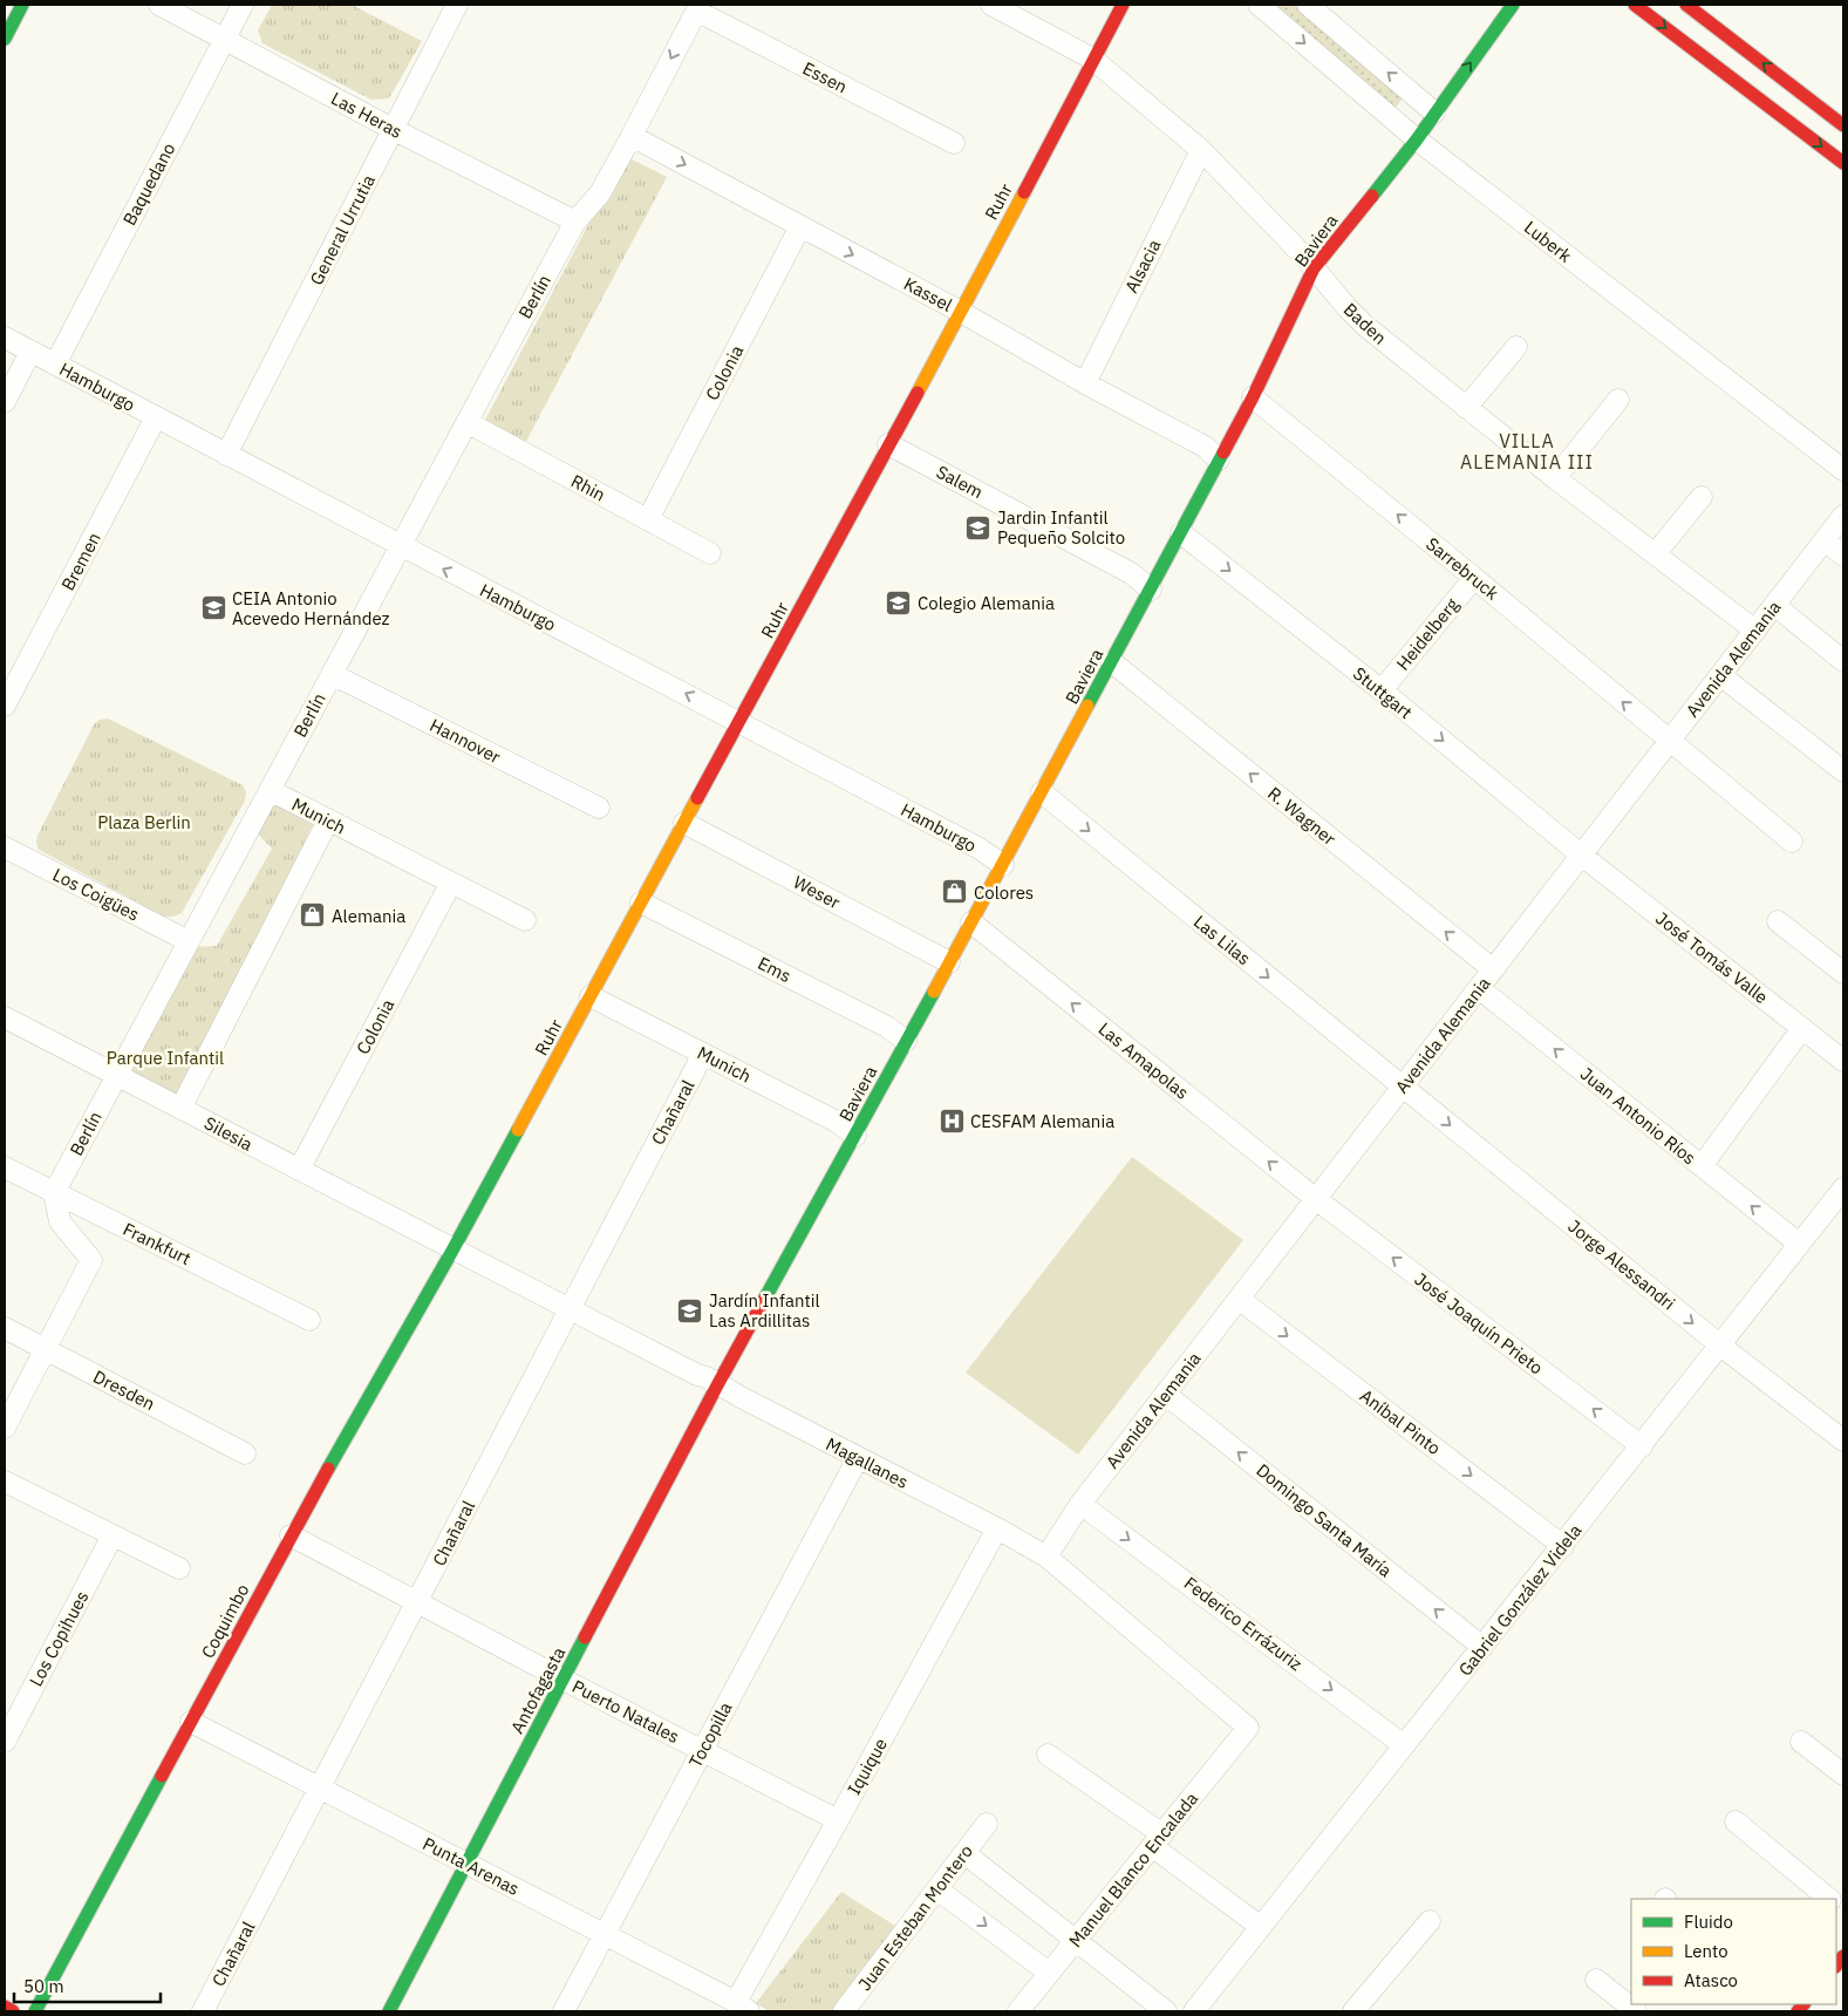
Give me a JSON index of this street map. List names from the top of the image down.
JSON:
{
  "streets": {
    "street": [
      "Essen",
      "Las Heras",
      "Baquedano",
      "Ruhr",
      "General Urrutia",
      "Baviera",
      "Luberk",
      "Alsacia",
      "Kassel",
      "Berlín",
      "Baden",
      "Colonia",
      "Hamburgo",
      "Salem",
      "Rhin",
      "Bremen",
      "Sarrebruck",
      "Heidelberg",
      "Avenida Alemania",
      "Stuttgart",
      "Hannover",
      "Munich",
      "R. Wagner",
      "Weser",
      "Los Coigües",
      "Las Lilas",
      "José Tomás Valle",
      "Ems",
      "Las Amapolas",
      "Chañaral",
      "Juan Antonio Ríos",
      "Silesia",
      "Frankfurt",
      "Jorge Alessandri",
      "José Joaquín Prieto",
      "Dresden",
      "Aníbal Pinto",
      "Magallanes",
      "Domingo Santa María",
      "Gabriel González Videla",
      "Coquimbo",
      "Federico Errázuriz",
      "Los Copihues",
      "Antofagasta",
      "Puerto Natales",
      "Tocopilla",
      "Iquique",
      "Punta Arenas",
      "Manuel Blanco Encalada",
      "Juan Esteban Montero"
    ]
  },
  "crossings": [
    ["Essen", "Berlín"],
    ["Las Heras", "Baquedano"],
    ["Las Heras", "General Urrutia"],
    ["Las Heras", "Berlín"],
    ["Baquedano", "Hamburgo"],
    ["Ruhr", "Kassel"],
    ["Ruhr", "Baden"],
    ["Ruhr", "Hamburgo"],
    ["Ruhr", "Salem"],
    ["Ruhr", "Munich"],
    ["Ruhr", "Weser"],
    ["Ruhr", "Ems"],
    ["Ruhr", "Silesia"],
    ["Ruhr", "Magallanes"],
    ["Ruhr", "Coquimbo"],
    ["General Urrutia", "Hamburgo"],
    ["Baviera", "Luberk"],
    ["Baviera", "Kassel"],
    ["Baviera", "Baden"],
    ["Baviera", "Hamburgo"],
    ["Baviera", "Salem"],
    ["Baviera", "Sarrebruck"],
    ["Baviera", "Stuttgart"],
    ["Baviera", "Munich"],
    ["Baviera", "R. Wagner"],
    ["Baviera", "Weser"],
    ["Baviera", "Las Lilas"],
    ["Baviera", "Ems"],
    ["Baviera", "Las Amapolas"],
    ["Baviera", "Magallanes"],
    ["Baviera", "Antofagasta"],
    ["Alsacia", "Kassel"],
    ["Alsacia", "Baden"],
    ["Kassel", "Berlín"],
    ["Kassel", "Colonia"],
    ["Berlín", "Hamburgo"],
    ["Berlín", "Rhin"],
    ["Berlín", "Hannover"],
    ["Berlín", "Munich"],
    ["Berlín", "Los Coigües"],
    ["Berlín", "Silesia"],
    ["Berlín", "Frankfurt"],
    ["Baden", "Avenida Alemania"],
    ["Colonia", "Rhin"],
    ["Colonia", "Munich"],
    ["Colonia", "Silesia"],
    ["Hamburgo", "Bremen"],
    ["Sarrebruck", "Heidelberg"],
    ["Sarrebruck", "Avenida Alemania"],
    ["Heidelberg", "Stuttgart"],
    ["Avenida Alemania", "Stuttgart"],
    ["Avenida Alemania", "R. Wagner"],
    ["Avenida Alemania", "Las Lilas"],
    ["Avenida Alemania", "José Tomás Valle"],
    ["Avenida Alemania", "Las Amapolas"],
    ["Avenida Alemania", "Juan Antonio Ríos"],
    ["Avenida Alemania", "Jorge Alessandri"],
    ["Avenida Alemania", "José Joaquín Prieto"],
    ["Avenida Alemania", "Aníbal Pinto"],
    ["Avenida Alemania", "Magallanes"],
    ["Avenida Alemania", "Domingo Santa María"],
    ["Avenida Alemania", "Federico Errázuriz"],
    ["Stuttgart", "José Tomás Valle"],
    ["Munich", "Chañaral"],
    ["Las Lilas", "Jorge Alessandri"],
    ["Las Amapolas", "José Joaquín Prieto"],
    ["Chañaral", "Magallanes"],
    ["Chañaral", "Puerto Natales"],
    ["Chañaral", "Punta Arenas"],
    ["Juan Antonio Ríos", "Gabriel González Videla"],
    ["Silesia", "Magallanes"],
    ["Silesia", "Coquimbo"],
    ["Jorge Alessandri", "Gabriel González Videla"],
    ["José Joaquín Prieto", "Gabriel González Videla"],
    ["Aníbal Pinto", "Gabriel González Videla"],
    ["Magallanes", "Coquimbo"],
    ["Magallanes", "Antofagasta"],
    ["Magallanes", "Tocopilla"],
    ["Magallanes", "Iquique"],
    ["Magallanes", "Manuel Blanco Encalada"],
    ["Domingo Santa María", "Gabriel González Videla"],
    ["Gabriel González Videla", "Federico Errázuriz"],
    ["Coquimbo", "Puerto Natales"],
    ["Coquimbo", "Punta Arenas"],
    ["Antofagasta", "Puerto Natales"],
    ["Antofagasta", "Punta Arenas"],
    ["Puerto Natales", "Tocopilla"],
    ["Puerto Natales", "Iquique"],
    ["Tocopilla", "Punta Arenas"],
    ["Iquique", "Punta Arenas"]
  ],
  "one_way": [
    "Kassel",
    "Sarrebruck",
    "Stuttgart",
    "R. Wagner",
    "Las Lilas",
    "Las Amapolas",
    "Juan Antonio Ríos",
    "Jorge Alessandri",
    "José Joaquín Prieto",
    "Aníbal Pinto",
    "Domingo Santa María",
    "Federico Errázuriz"
  ],
  "districts": ["VILLA ALEMANIA III"],
  "parks": ["Plaza Berlin", "Parque Infantil"],
  "places": {
    "school or university": [
      "Jardin Infantil Pequeño Solcito",
      "Colegio Alemania",
      "CEIA Antonio Acevedo Hernández",
      "Jardín Infantil Las Ardillitas"
    ],
    "shop": ["Colores", "Alemania"],
    "hospital": ["CESFAM Alemania"]
  },
  "legend": ["Fluido", "Lento", "Atasco"],
  "scale_bar": "50 m"
}
